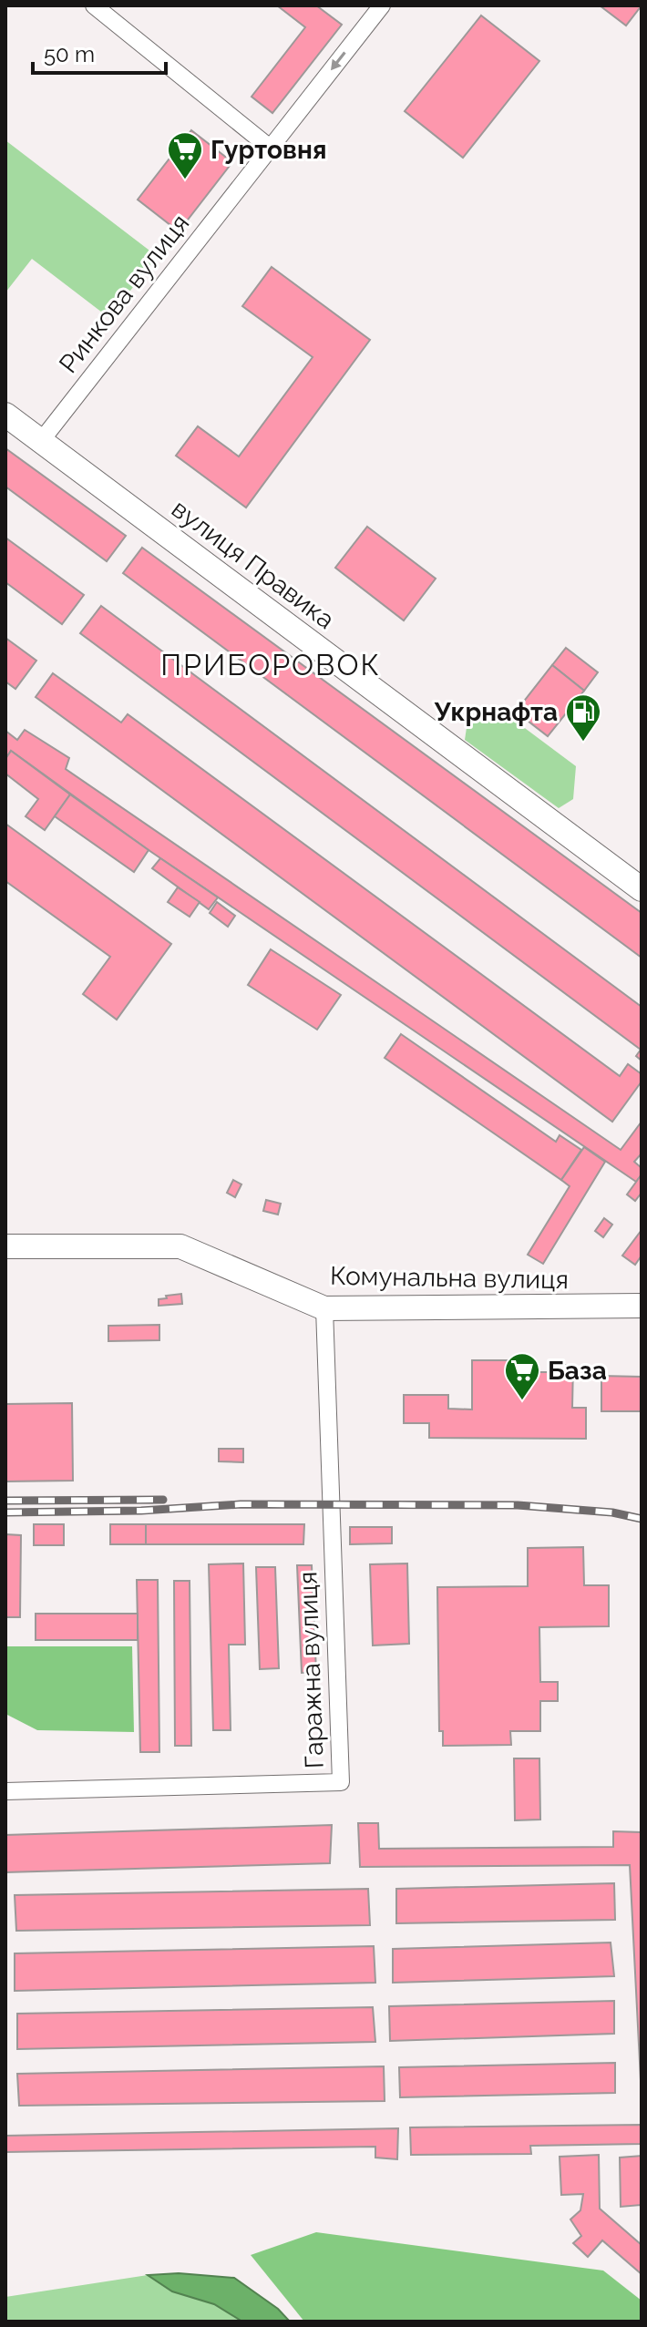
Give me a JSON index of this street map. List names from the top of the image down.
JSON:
{
  "streets": {
    "street": [
      "Ринкова вулиця",
      "вулиця Правика",
      "Комунальна вулиця",
      "Гаражна вулиця"
    ]
  },
  "crossings": [
    ["Ринкова вулиця", "вулиця Правика"],
    ["Комунальна вулиця", "Гаражна вулиця"]
  ],
  "districts": ["ПРИБОРОВОК"],
  "places": {
    "supermarket": ["Гуртовня", "База"],
    "fuel station": ["Укрнафта"]
  },
  "scale_bar": "50 m"
}
